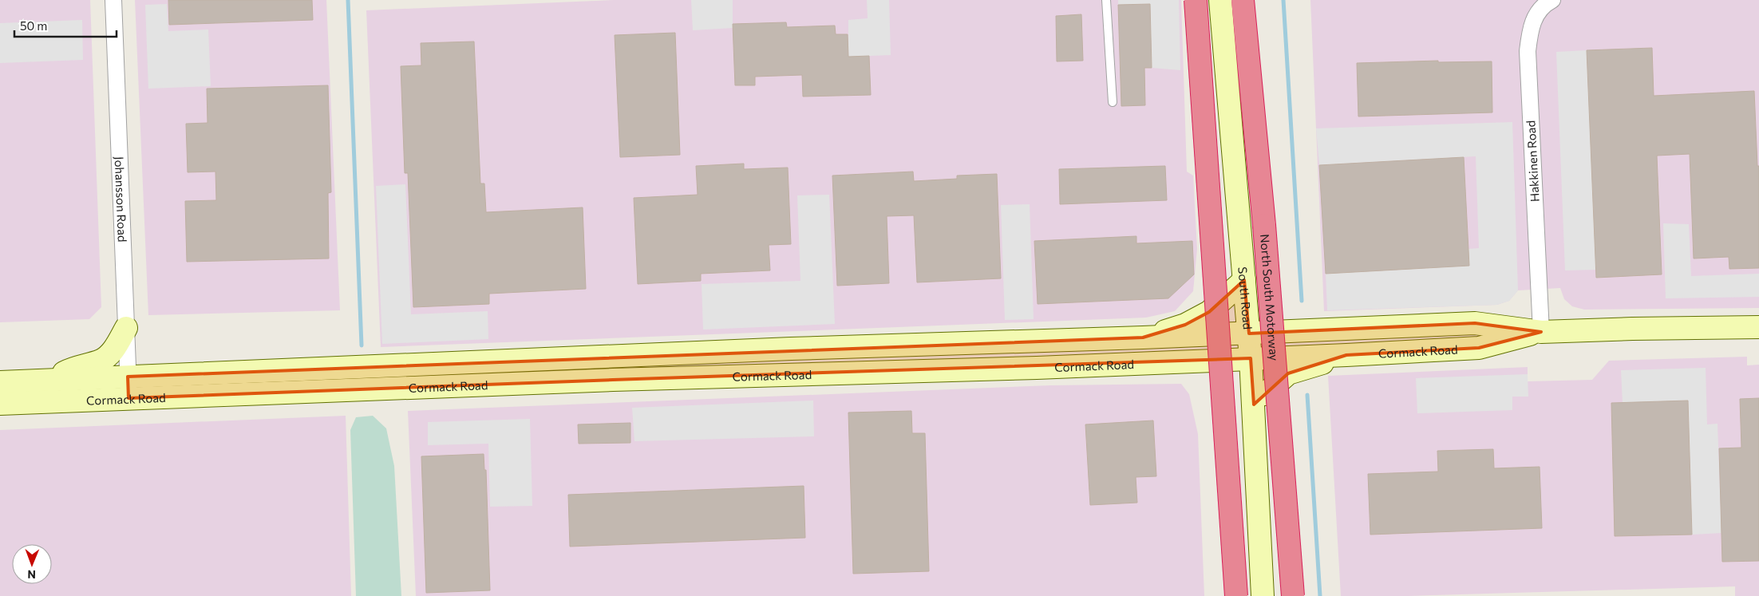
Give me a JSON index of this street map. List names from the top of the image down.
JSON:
{
  "streets": {
    "highway": ["North South Motorway"],
    "street": [
      "Hakkinen Road",
      "Johansson Road",
      "South Road",
      "Cormack Road"
    ]
  },
  "crossings": [
    ["Hakkinen Road", "Cormack Road"],
    ["Johansson Road", "Cormack Road"],
    ["South Road", "Cormack Road"]
  ],
  "scale_bar": "50 m",
  "north": "bottom"
}
